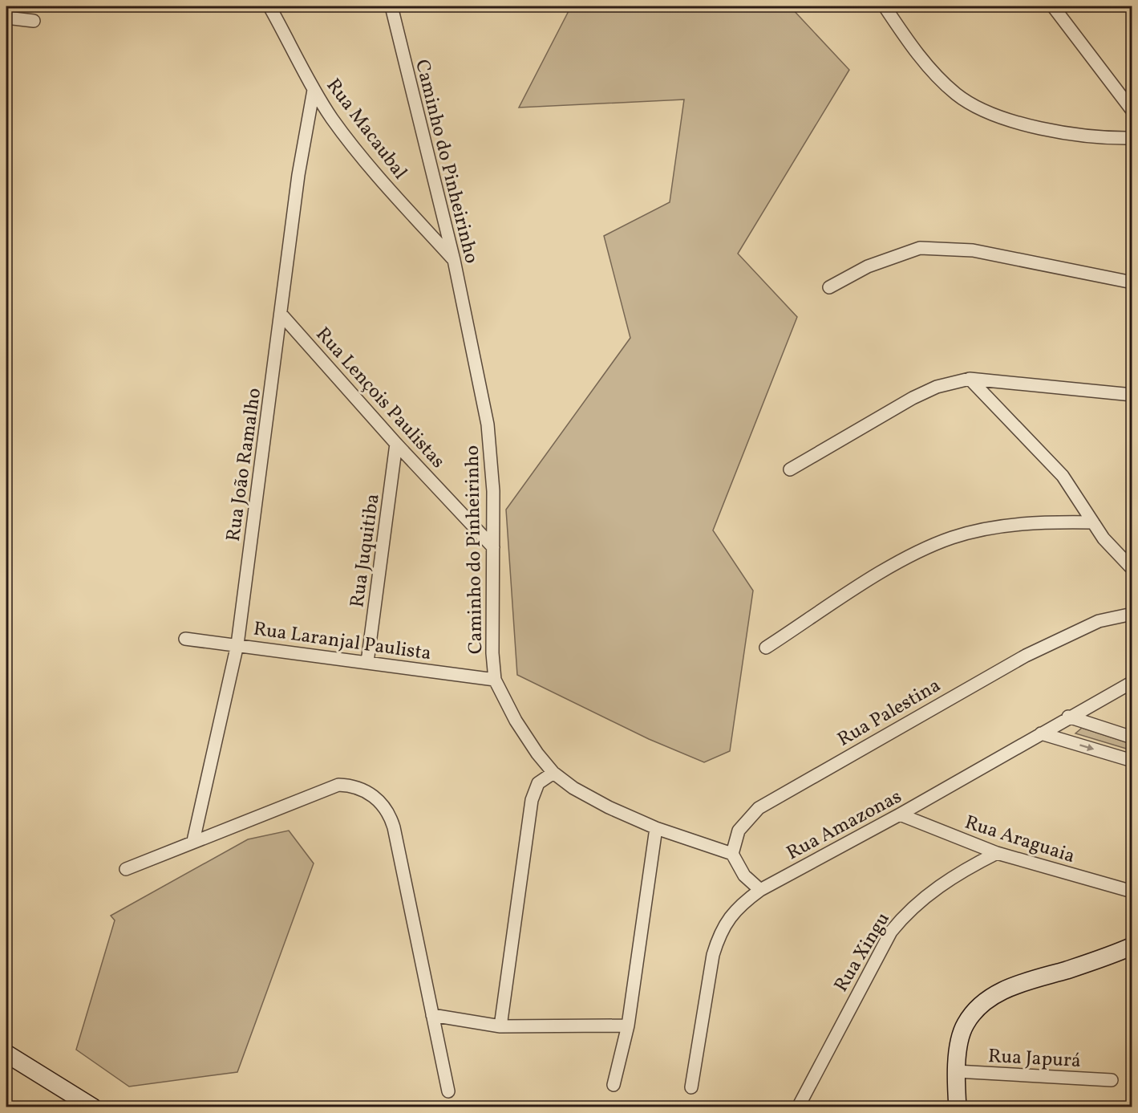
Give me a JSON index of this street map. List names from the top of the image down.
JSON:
{
  "streets": {
    "street": [
      "Rua Macaubal",
      "Caminho do Pinheirinho",
      "Rua Lençois Paulistas",
      "Rua João Ramalho",
      "Rua Juquitiba",
      "Rua Laranjal Paulista",
      "Rua Palestina",
      "Rua Amazonas",
      "Rua Araguaia",
      "Rua Xingu",
      "Rua Japurá"
    ]
  },
  "crossings": [
    ["Rua Macaubal", "Caminho do Pinheirinho"],
    ["Rua Macaubal", "Rua João Ramalho"],
    ["Caminho do Pinheirinho", "Rua Lençois Paulistas"],
    ["Caminho do Pinheirinho", "Rua Laranjal Paulista"],
    ["Caminho do Pinheirinho", "Rua Palestina"],
    ["Rua Lençois Paulistas", "Rua João Ramalho"],
    ["Rua Lençois Paulistas", "Rua Juquitiba"],
    ["Rua João Ramalho", "Rua Laranjal Paulista"],
    ["Rua Juquitiba", "Rua Laranjal Paulista"],
    ["Rua Amazonas", "Rua Araguaia"],
    ["Rua Araguaia", "Rua Xingu"]
  ]
}
